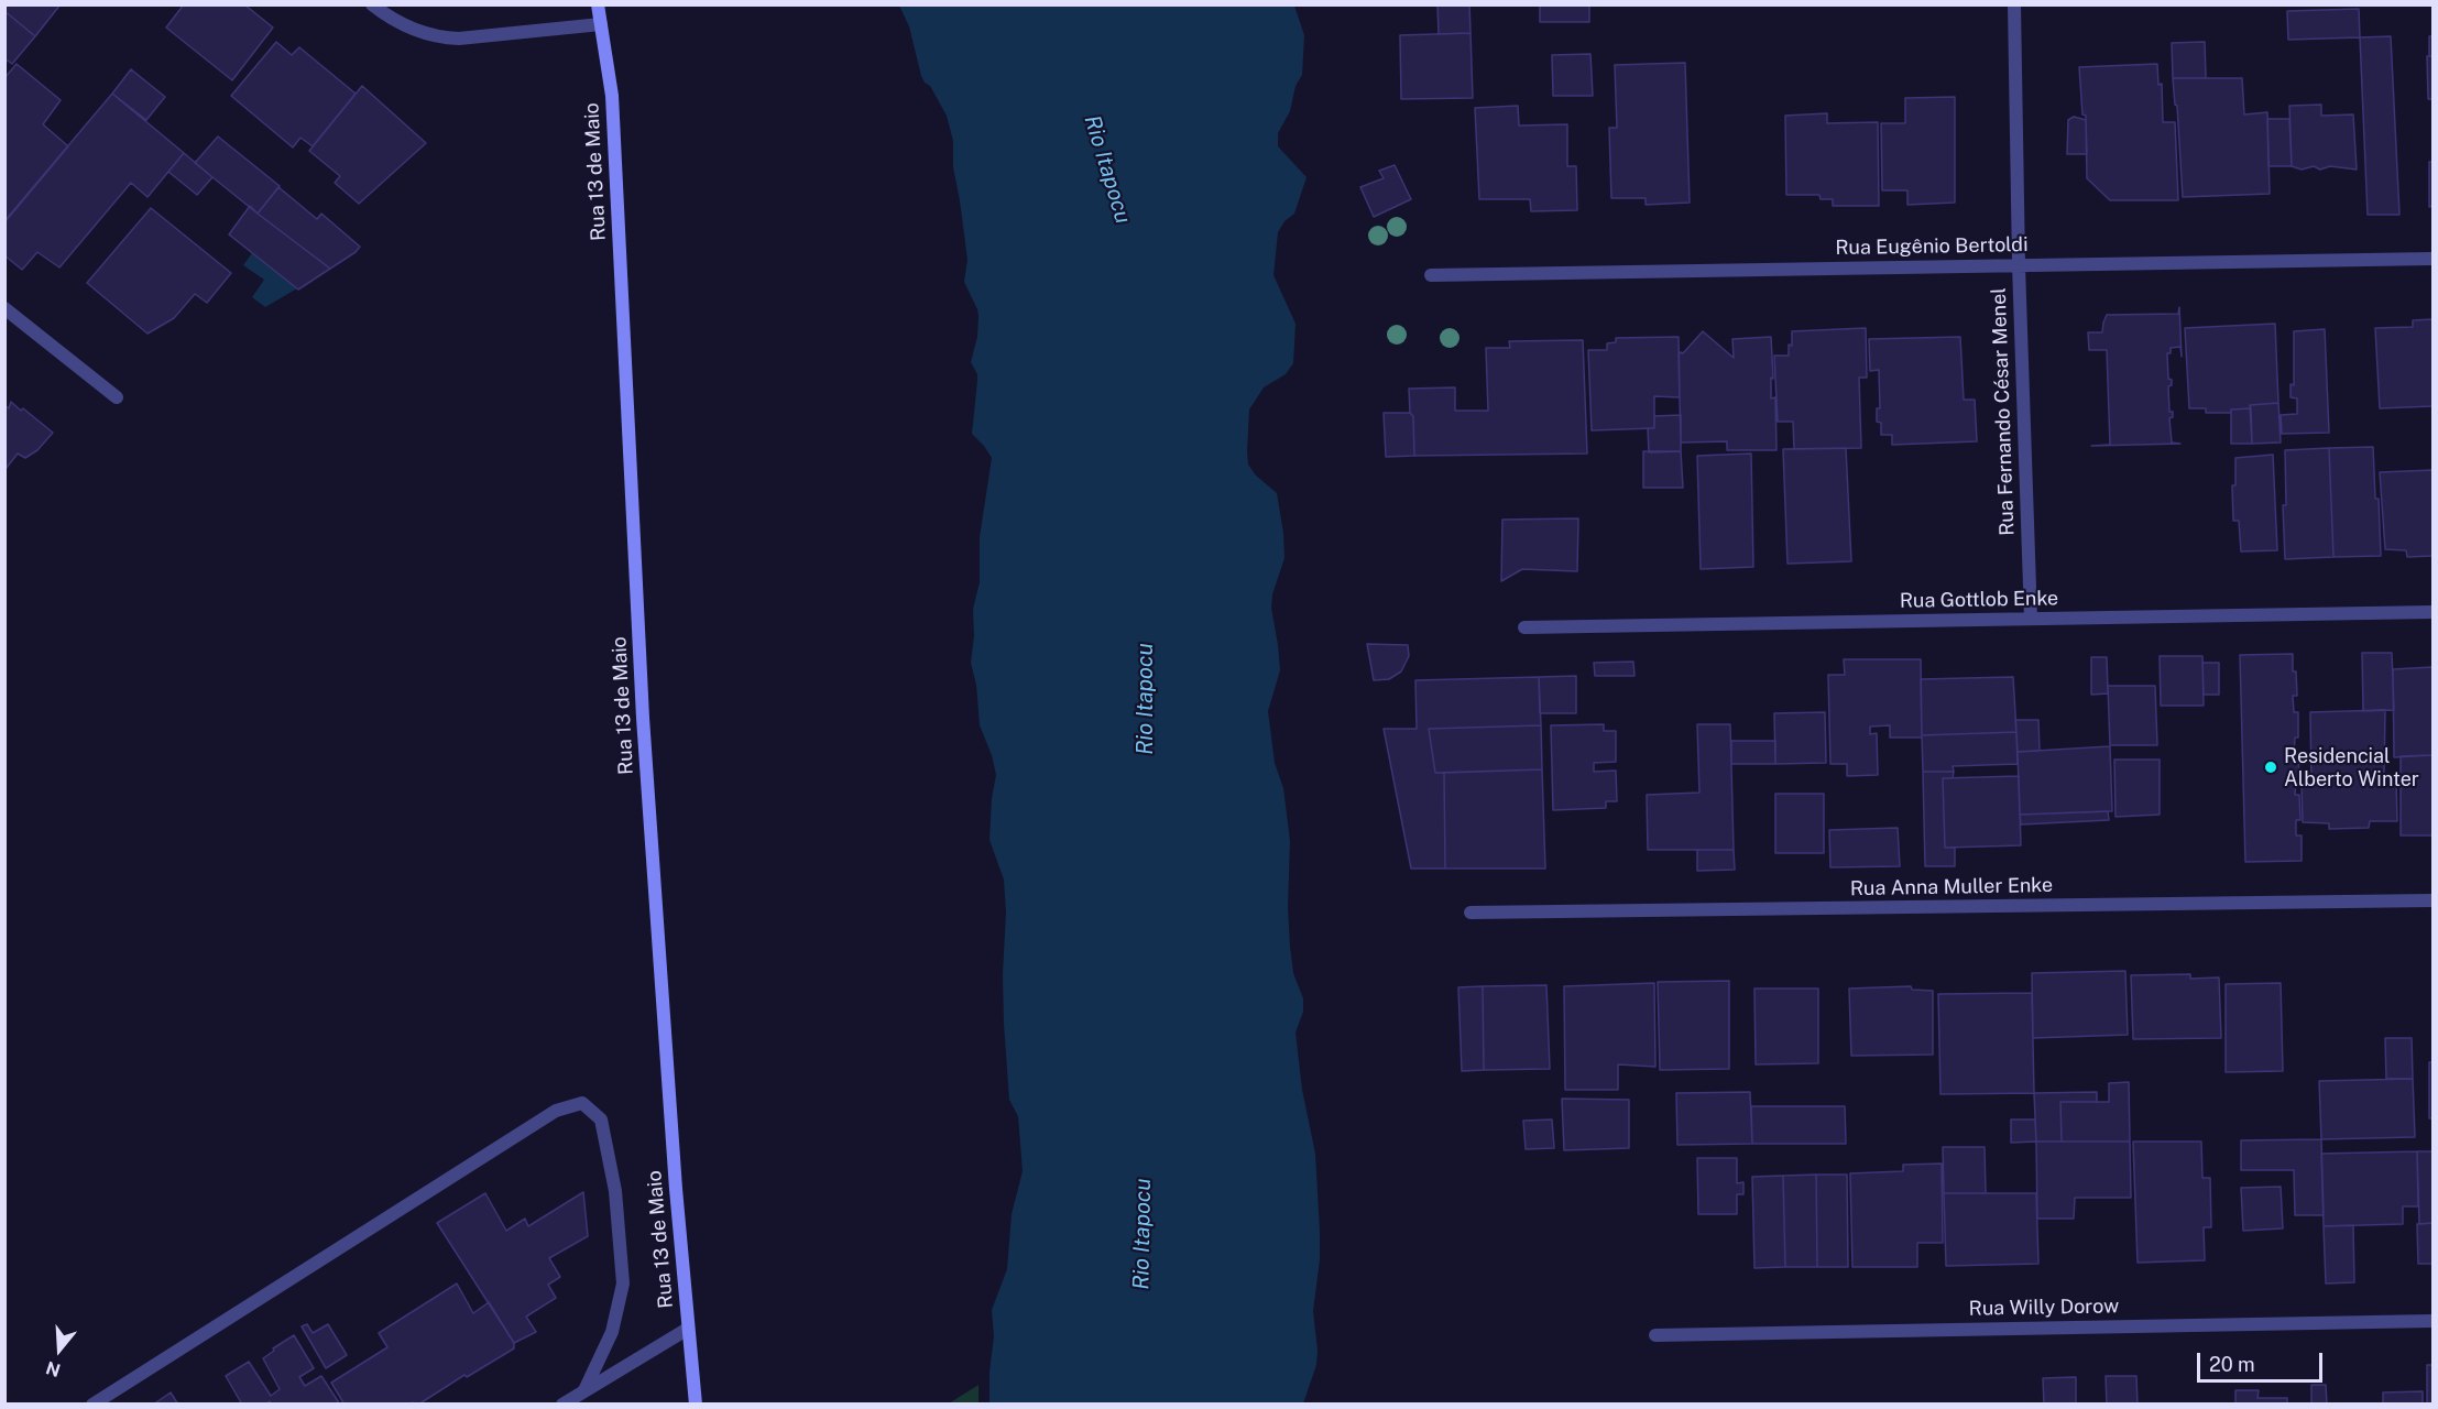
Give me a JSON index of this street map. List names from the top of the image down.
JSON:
{
  "streets": {
    "main road": ["Rua 13 de Maio"],
    "street": [
      "Rua Eugênio Bertoldi",
      "Rua Fernando César Menel",
      "Rua Gottlob Enke",
      "Rua Anna Muller Enke",
      "Rua Willy Dorow"
    ]
  },
  "crossings": [
    ["Rua Eugênio Bertoldi", "Rua Fernando César Menel"],
    ["Rua Fernando César Menel", "Rua Gottlob Enke"]
  ],
  "water": ["Rio Itapocu"],
  "places": ["Residencial Alberto Winter"],
  "scale_bar": "20 m",
  "north": "bottom"
}
